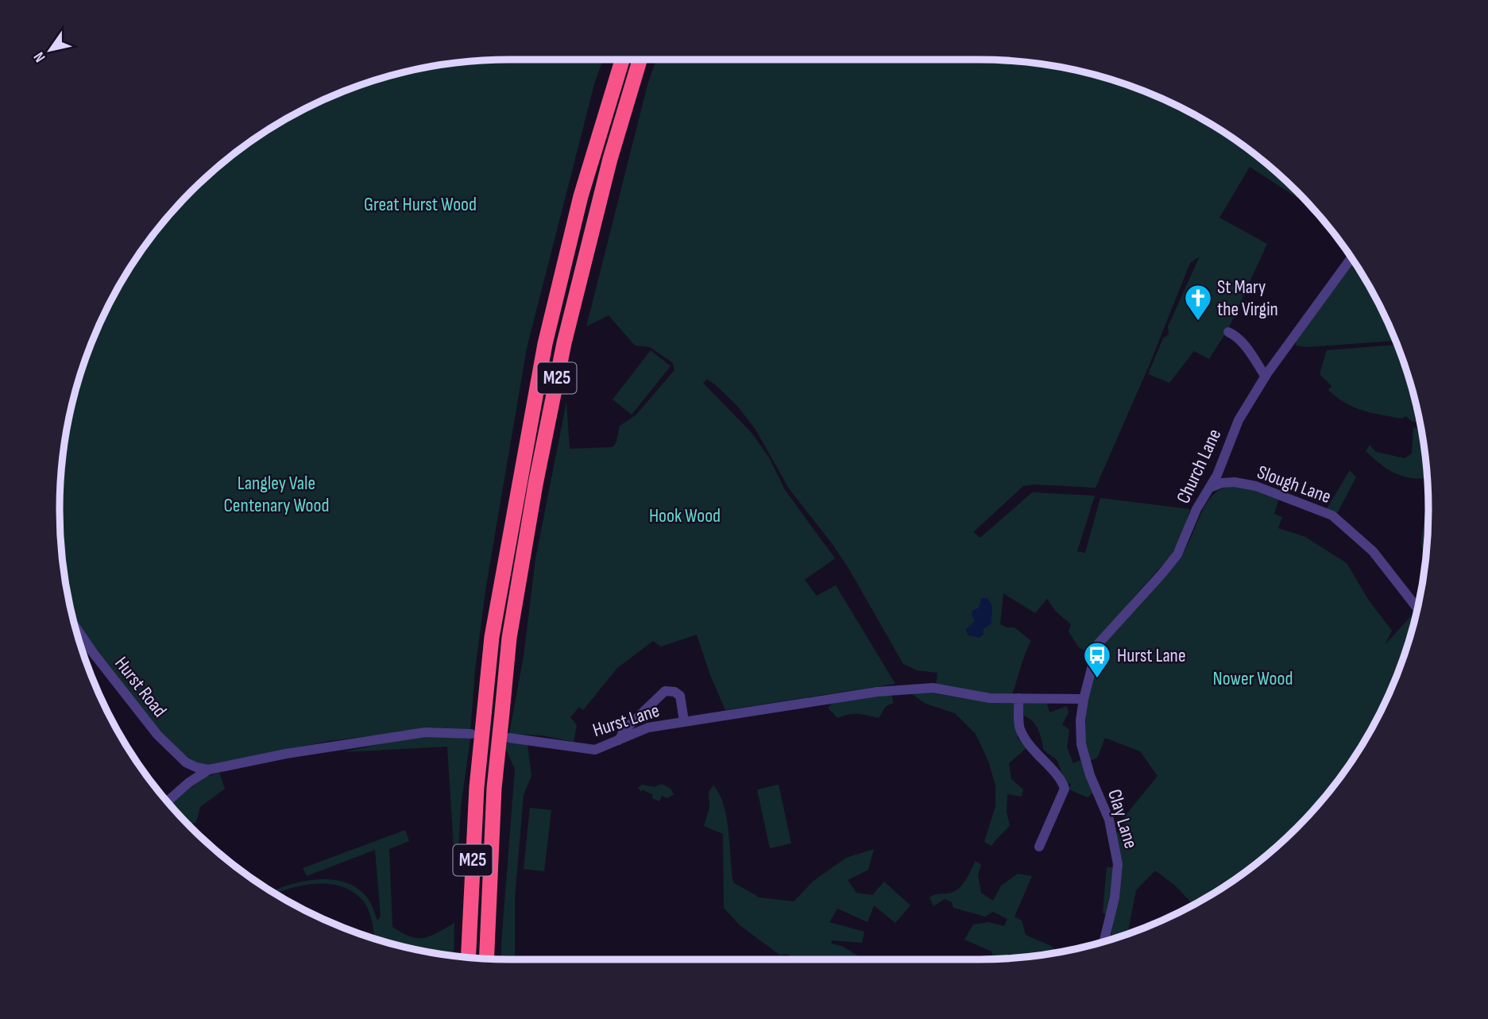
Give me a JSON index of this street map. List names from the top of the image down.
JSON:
{
  "streets": {
    "highway": ["M25"],
    "street": [
      "Church Lane",
      "Slough Lane",
      "Hurst Road",
      "Hurst Lane",
      "Clay Lane"
    ]
  },
  "crossings": [
    ["Church Lane", "Slough Lane"],
    ["Church Lane", "Hurst Lane"],
    ["Church Lane", "Clay Lane"],
    ["Hurst Lane", "Clay Lane"]
  ],
  "parks": [
    "Great Hurst Wood",
    "Langley Vale Centenary Wood",
    "Hook Wood",
    "Nower Wood"
  ],
  "places": {
    "church": ["St Mary the Virgin"],
    "bus stop": ["Hurst Lane"]
  },
  "north": "bottom left"
}
